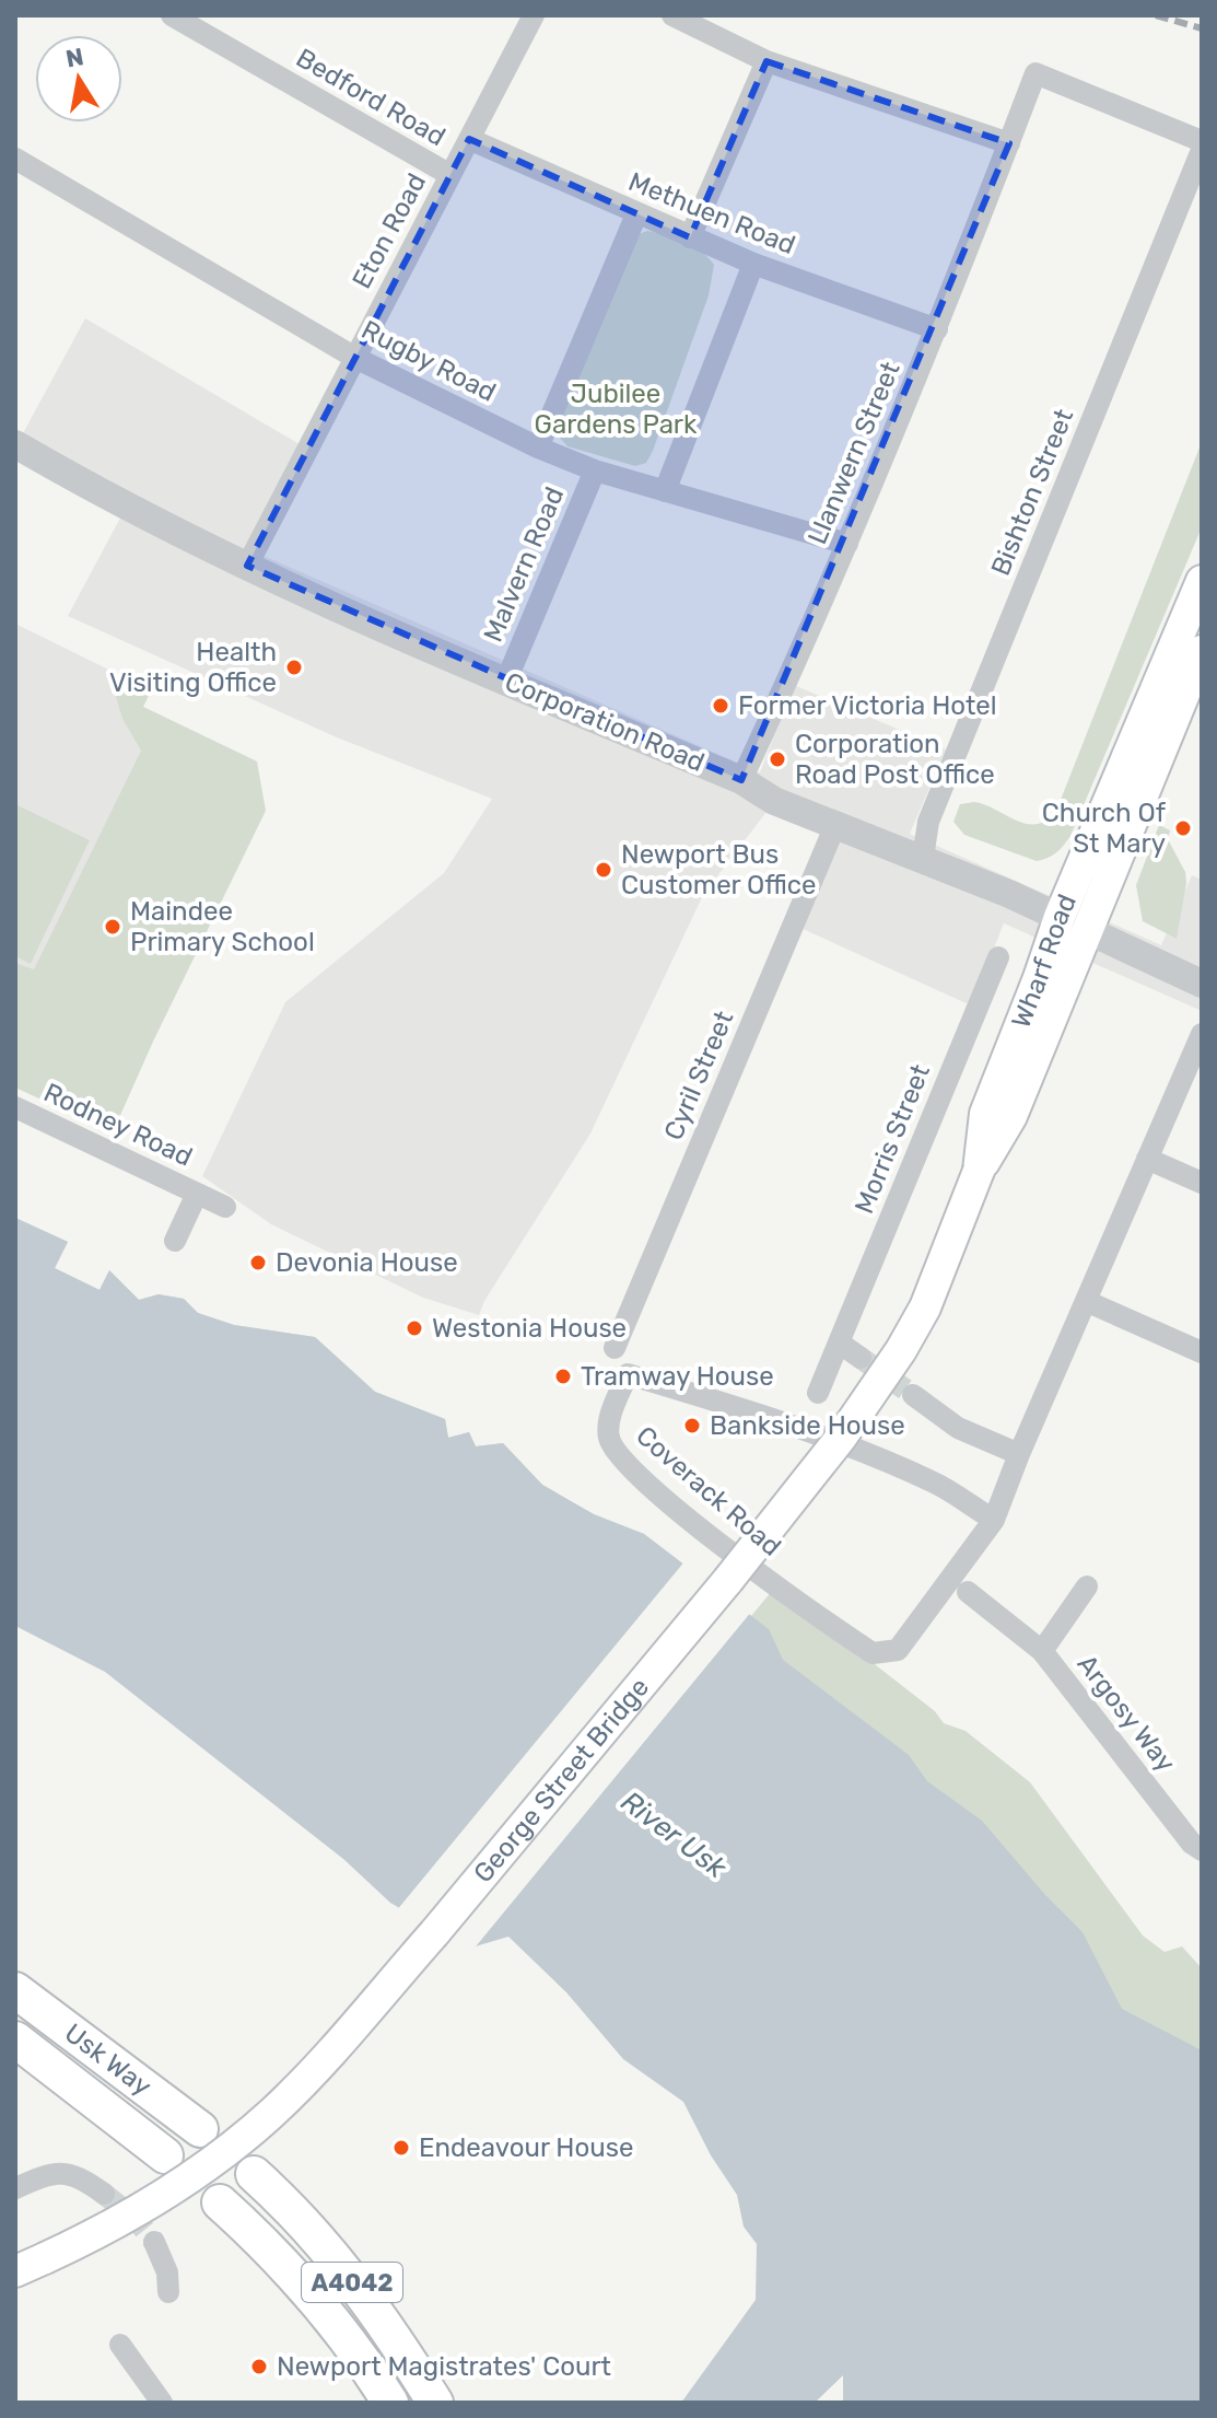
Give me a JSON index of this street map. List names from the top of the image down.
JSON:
{
  "streets": {
    "main road": [
      "Wharf Road",
      "George Street Bridge",
      "Usk Way",
      "A4042"
    ],
    "street": [
      "Bedford Road",
      "Methuen Road",
      "Eton Road",
      "Rugby Road",
      "Llanwern Street",
      "Bishton Street",
      "Malvern Road",
      "Corporation Road",
      "Cyril Street",
      "Rodney Road",
      "Morris Street",
      "Coverack Road",
      "Argosy Way"
    ]
  },
  "crossings": [
    ["Bedford Road", "Eton Road"],
    ["Methuen Road", "Eton Road"],
    ["Methuen Road", "Llanwern Street"],
    ["Eton Road", "Rugby Road"],
    ["Eton Road", "Corporation Road"],
    ["Rugby Road", "Llanwern Street"],
    ["Rugby Road", "Malvern Road"],
    ["Llanwern Street", "Corporation Road"],
    ["Bishton Street", "Corporation Road"],
    ["Malvern Road", "Corporation Road"],
    ["Corporation Road", "Wharf Road"],
    ["Corporation Road", "Cyril Street"],
    ["Wharf Road", "George Street Bridge"]
  ],
  "water": ["River Usk"],
  "parks": ["Jubilee Gardens Park"],
  "places": [
    "Health Visiting Office",
    "Former Victoria Hotel",
    "Corporation Road Post Office",
    "Church Of St Mary",
    "Newport Bus Customer Office",
    "Maindee Primary School",
    "Devonia House",
    "Westonia House",
    "Tramway House",
    "Bankside House",
    "Endeavour House",
    "Newport Magistrates' Court"
  ],
  "north": "top"
}
